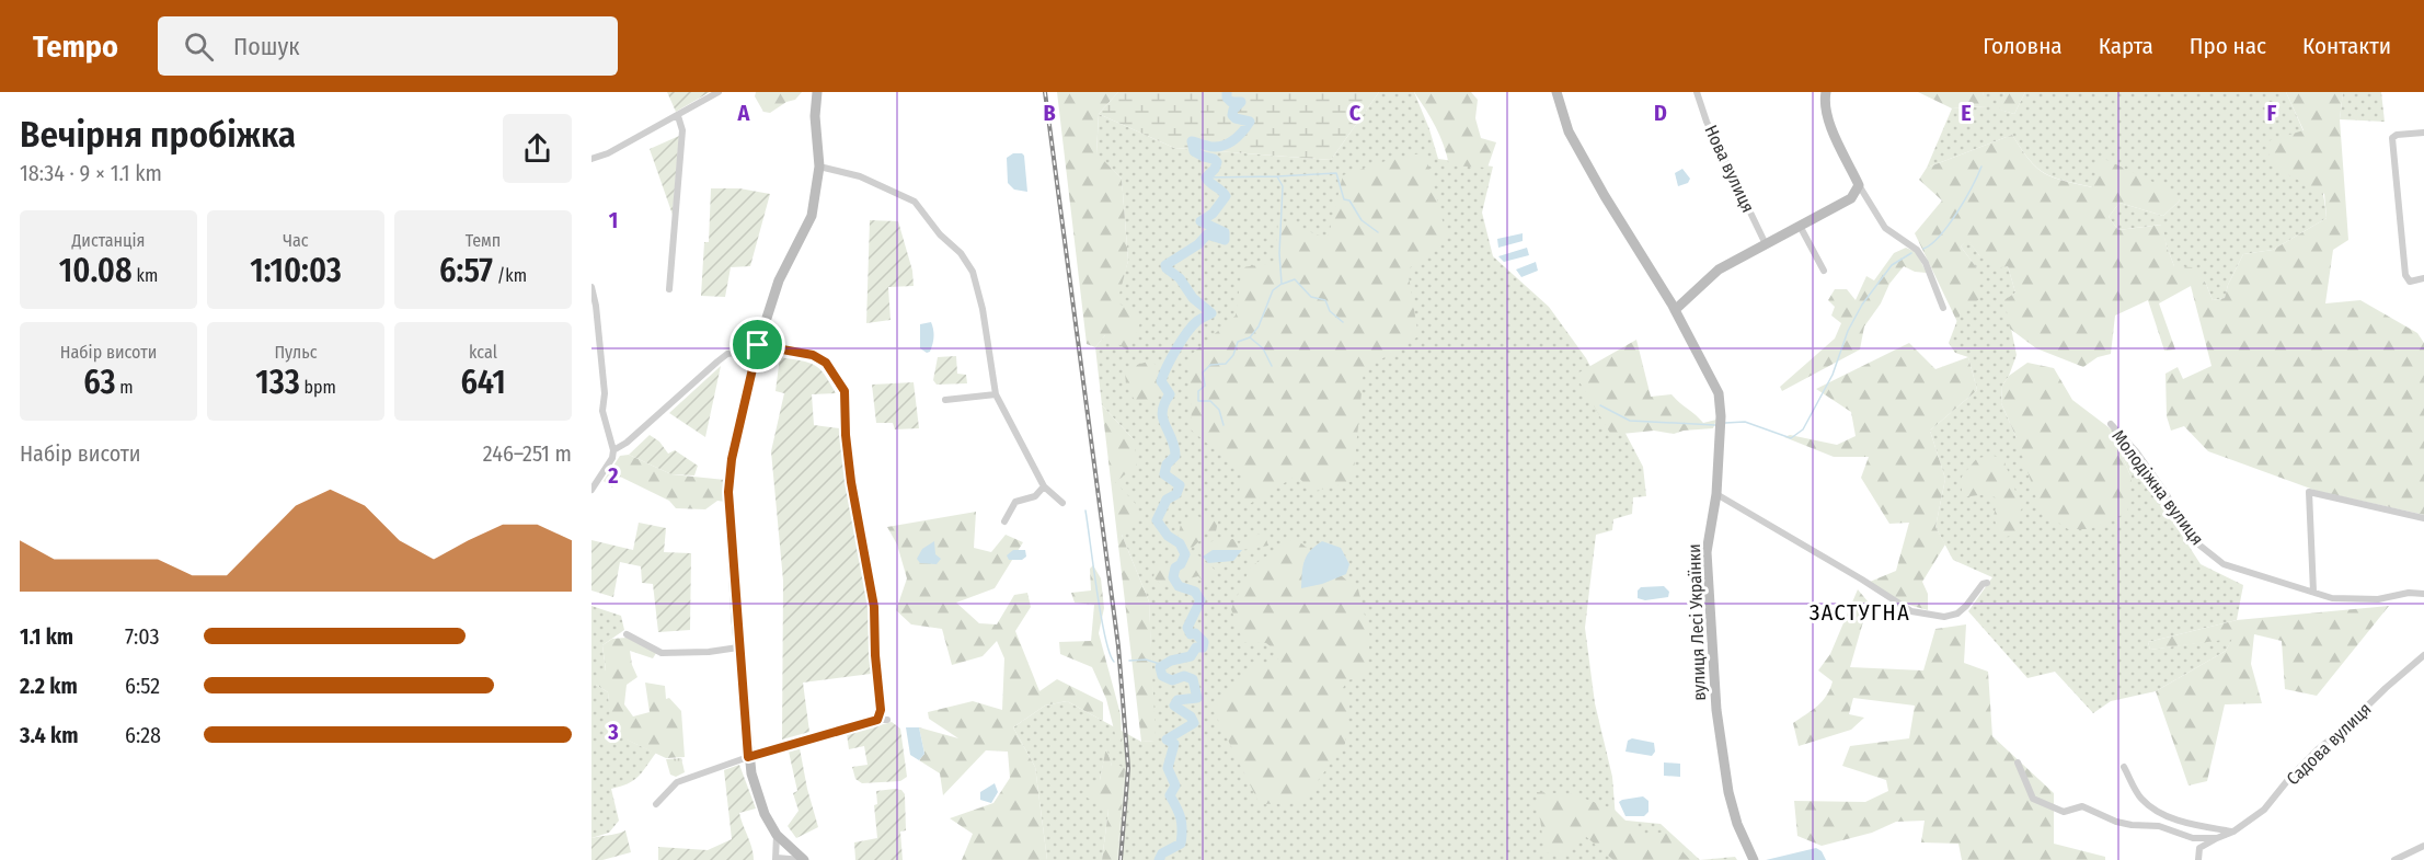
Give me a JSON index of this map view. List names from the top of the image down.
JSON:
{
  "streets": {
    "street": [
      "Нова вулиця",
      "Молодіжна вулиця",
      "вулиця Лесі Українки",
      "Садова вулиця"
    ]
  },
  "districts": ["ЗАСТУГНА"],
  "page": {
    "header": "Tempo",
    "search": "Пошук",
    "nav": [
      "Головна",
      "Карта",
      "Про нас",
      "Контакти"
    ],
    "heading": ["Вечірня пробіжка", "18:34 · 9 × 1.1 km"],
    "stats": [
      ["Дистанція", "10.08 km"],
      ["Час", "1:10:03"],
      ["Темп", "6:57 /km"],
      ["Набір висоти", "63 m"],
      ["Пульс", "133 bpm"],
      ["kcal", "641"]
    ],
    "chart": ["Набір висоти", "246–251 m"],
    "list": [
      {
        "name": "1.1 km",
        "note": "7:03"
      },
      {
        "name": "2.2 km",
        "note": "6:52"
      },
      {
        "name": "3.4 km",
        "note": "6:28"
      }
    ]
  },
  "grid": {
    "columns": [
      "A",
      "B",
      "C",
      "D",
      "E",
      "F"
    ],
    "rows": ["1", "2", "3"]
  }
}
